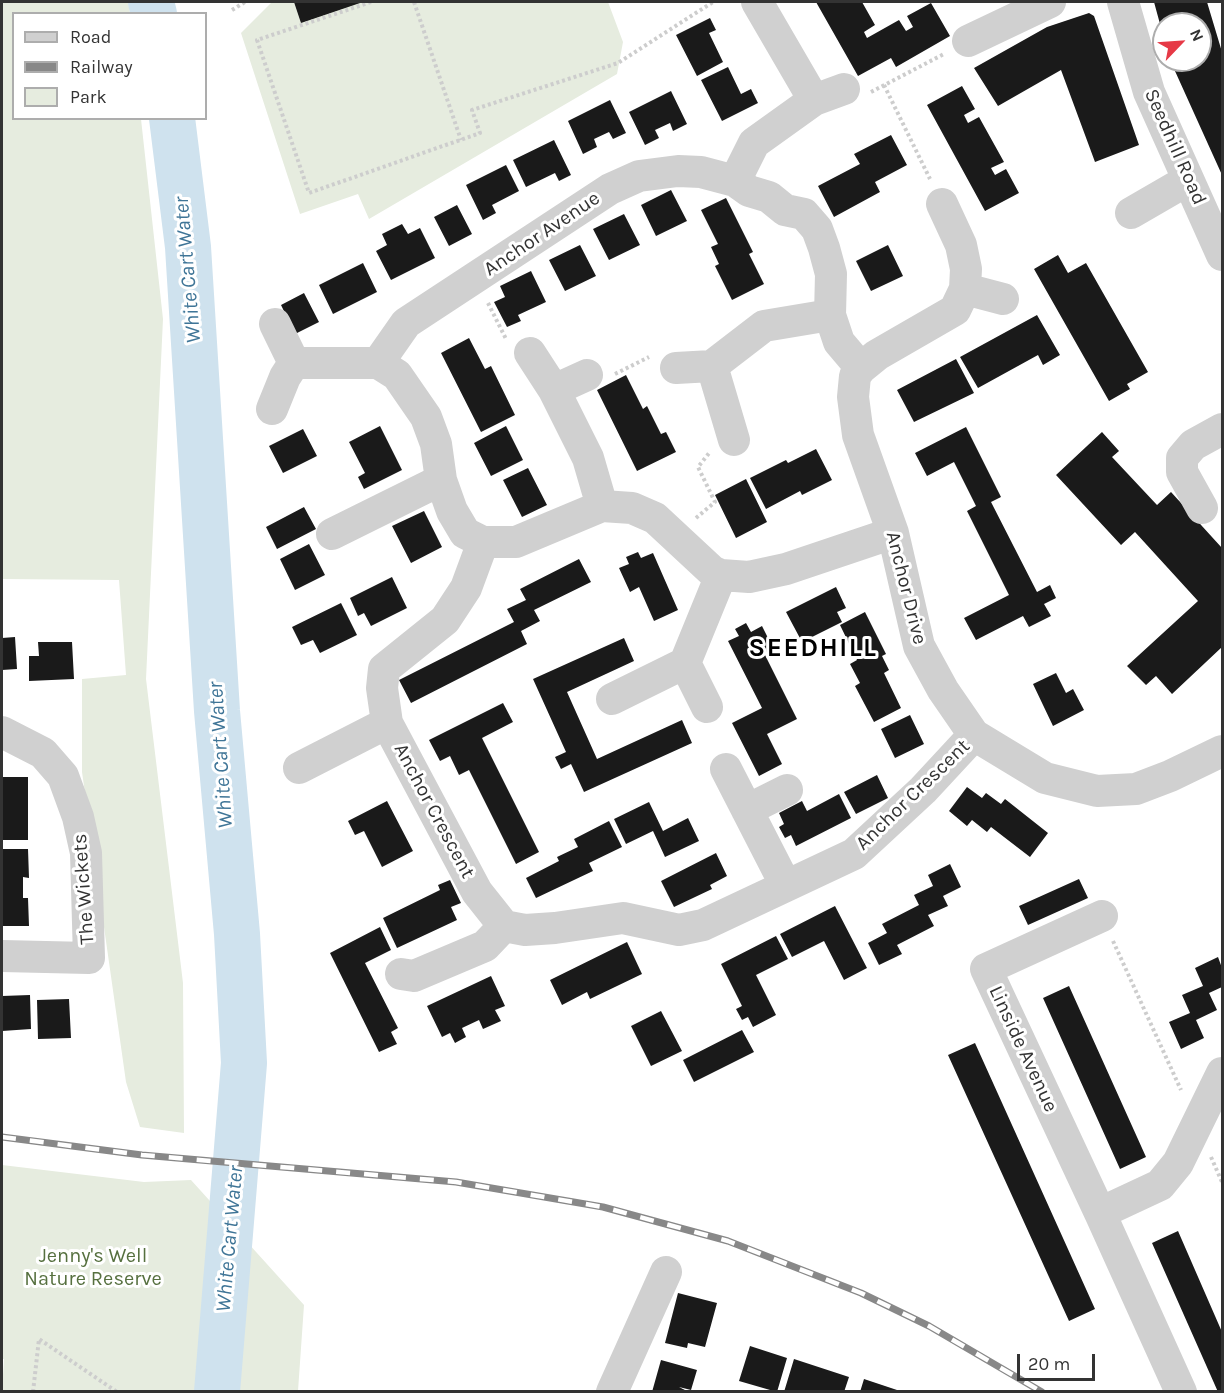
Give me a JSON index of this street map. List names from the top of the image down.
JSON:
{
  "streets": {
    "street": [
      "Seedhill Road",
      "Anchor Avenue",
      "Anchor Drive",
      "Anchor Crescent",
      "The Wickets",
      "Linside Avenue"
    ]
  },
  "crossings": [
    ["Anchor Avenue", "Anchor Drive"],
    ["Anchor Drive", "Anchor Crescent"]
  ],
  "districts": ["SEEDHILL"],
  "water": ["White Cart Water"],
  "parks": ["Jenny's Well Nature Reserve"],
  "legend": ["Road", "Railway", "Park"],
  "scale_bar": "20 m",
  "north": "top right"
}
